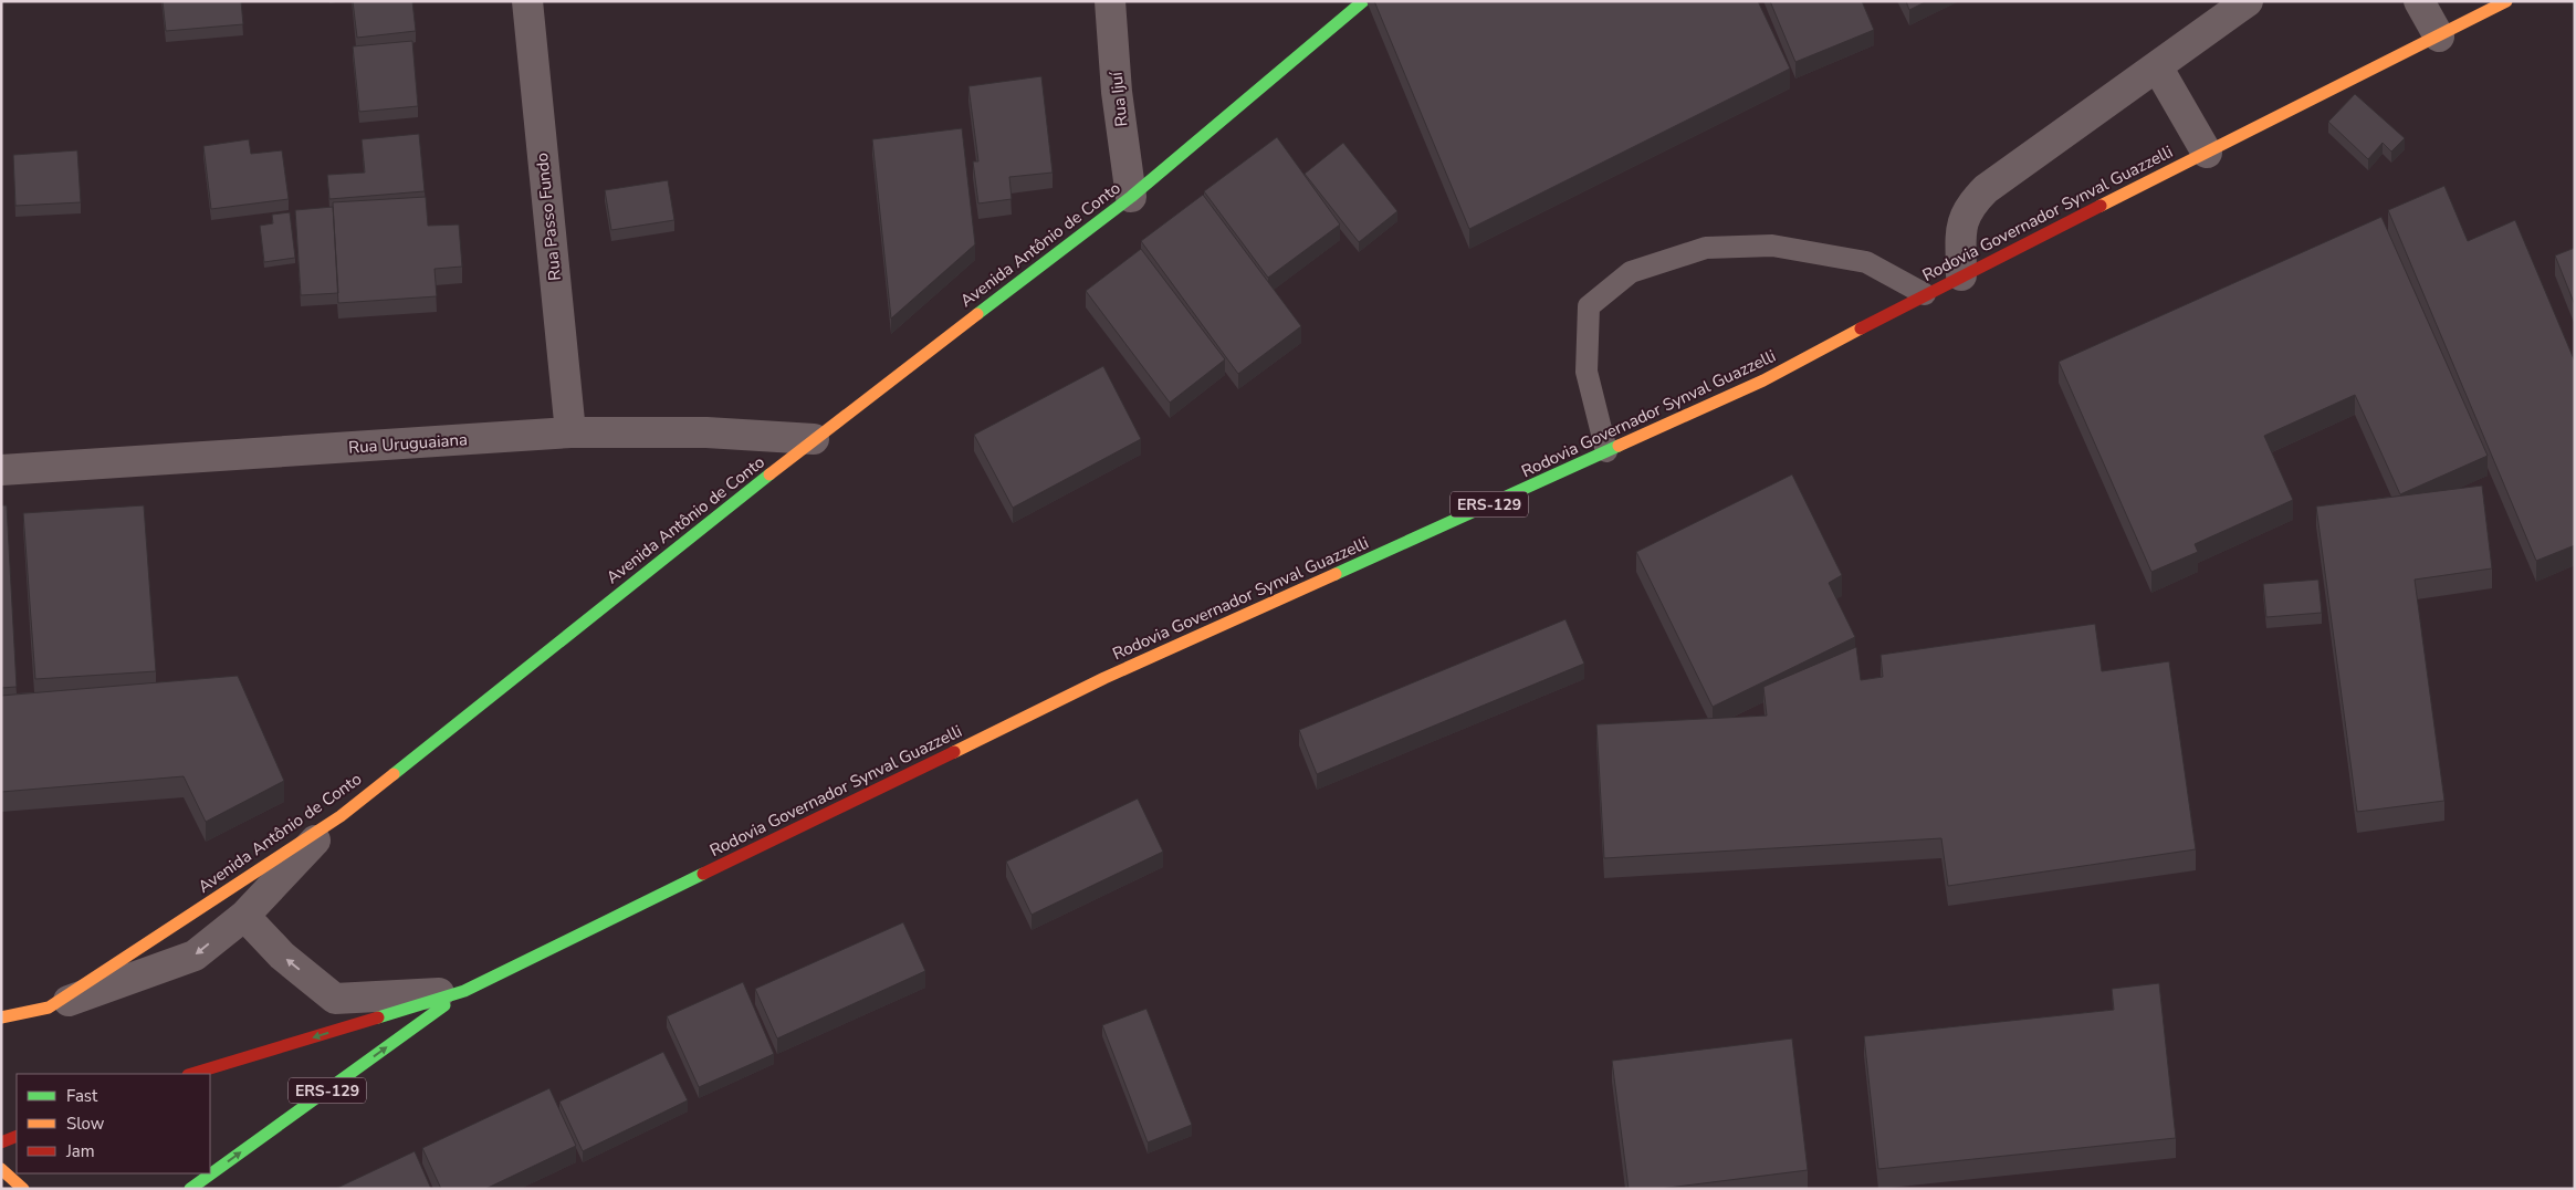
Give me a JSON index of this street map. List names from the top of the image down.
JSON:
{
  "streets": {
    "main road": ["Rodovia Governador Synval Guazzelli", "Avenida Antônio de Conto", "ERS-129"],
    "street": ["Rua Ijuí", "Rua Passo Fundo", "Rua Uruguaiana"]
  },
  "crossings": [
    ["Rua Ijuí", "Avenida Antônio de Conto"],
    ["Rua Passo Fundo", "Rua Uruguaiana"],
    ["Avenida Antônio de Conto", "Rua Uruguaiana"]
  ],
  "legend": ["Fast", "Slow", "Jam"]
}
